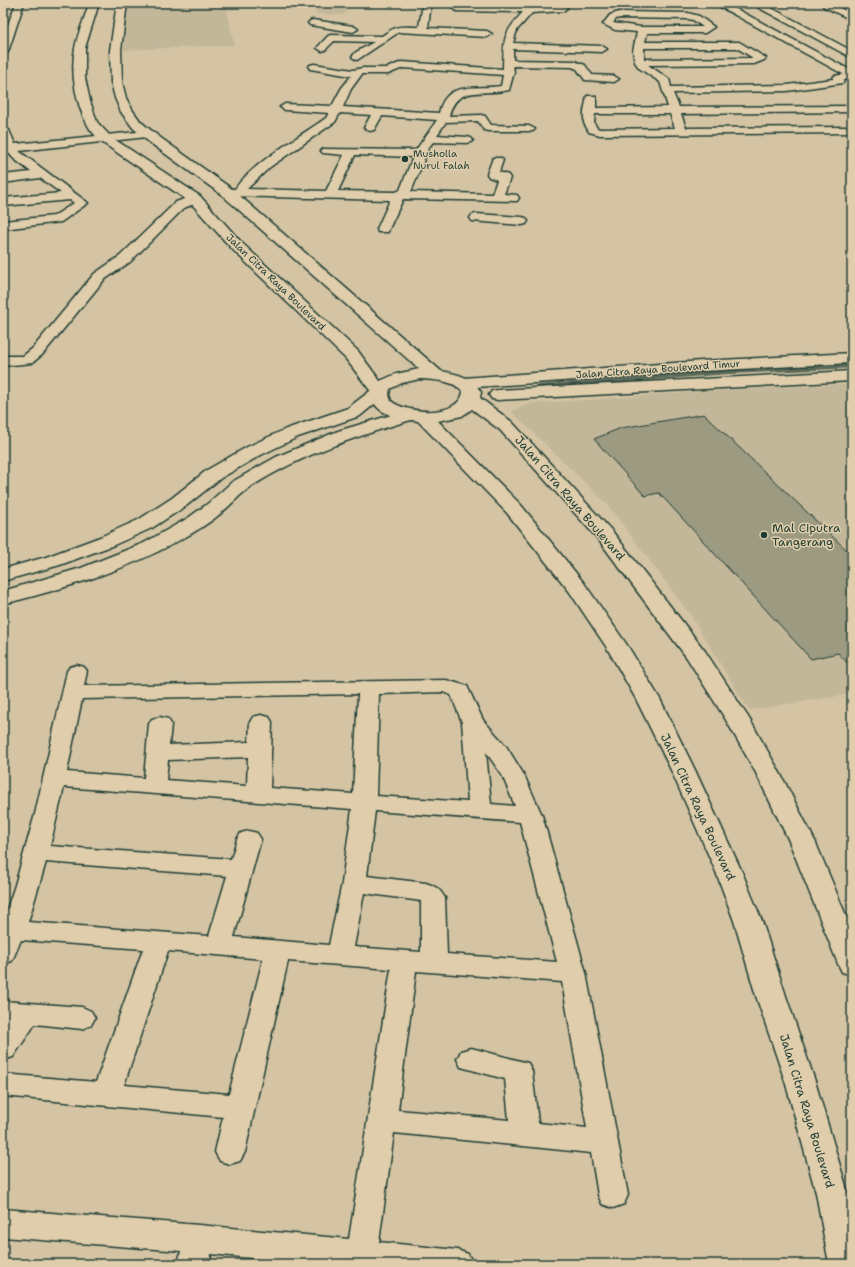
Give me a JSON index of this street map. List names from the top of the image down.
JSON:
{
  "streets": {
    "main road": ["Jalan Citra Raya Boulevard", "Jalan Citra Raya Boulevard Timur"]
  },
  "crossings": [
    ["Jalan Citra Raya Boulevard", "Jalan Citra Raya Boulevard Timur"]
  ],
  "places": ["Musholla Nurul Falah", "Mal Ciputra Tangerang"]
}
